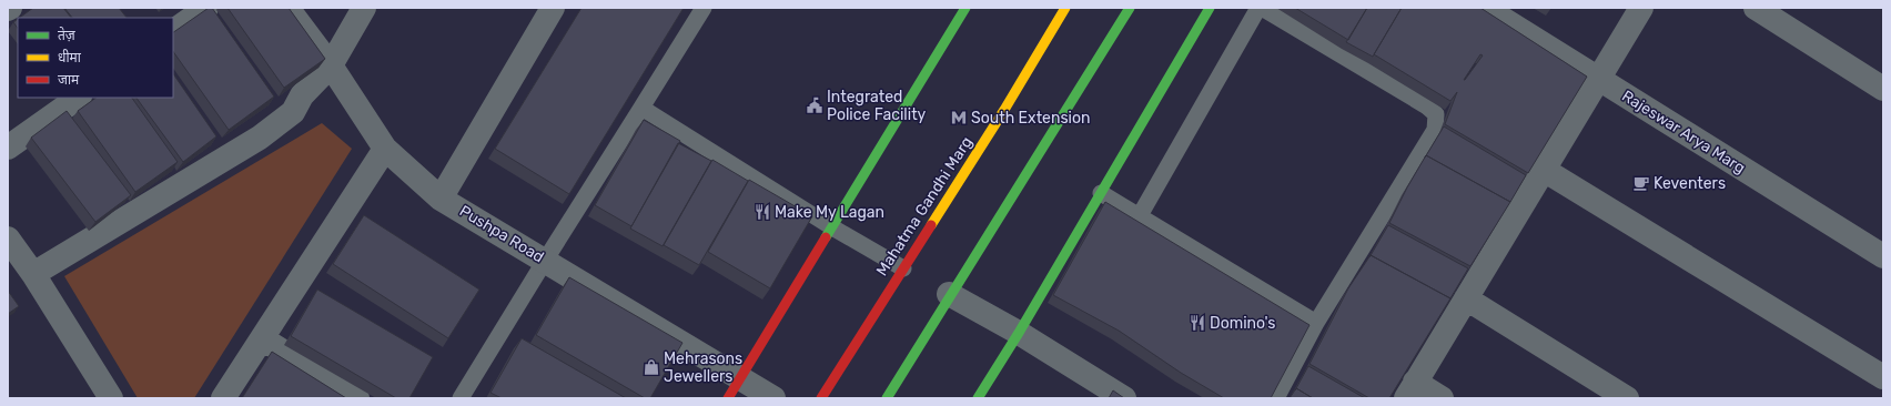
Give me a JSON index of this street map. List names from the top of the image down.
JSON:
{
  "streets": {
    "street": ["Rajeswar Arya Marg", "Mahatma Gandhi Marg", "Pushpa Road"]
  },
  "places": {
    "public building": ["Integrated Police Facility"],
    "metro station": ["South Extension"],
    "cafe": ["Keventers"],
    "restaurant": ["Make My Lagan", "Domino's"],
    "shop": ["Mehrasons Jewellers"]
  },
  "legend": ["तेज़", "धीमा", "जाम"]
}
